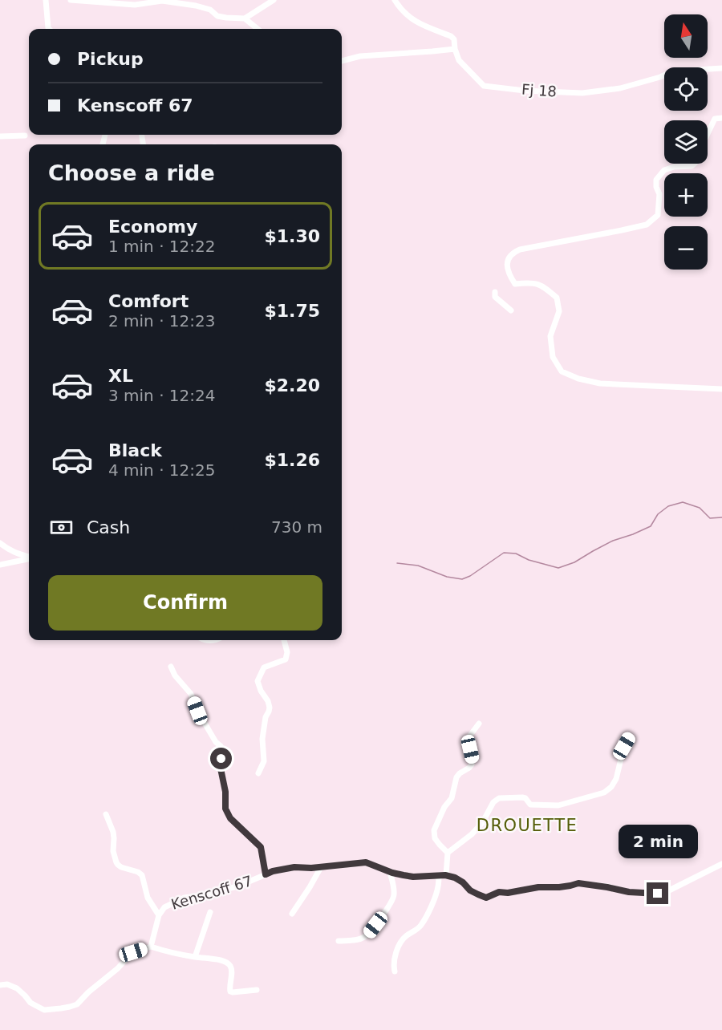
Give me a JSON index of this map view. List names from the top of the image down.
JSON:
{
  "streets": {
    "street": ["Fj 18", "Kenscoff 67"]
  },
  "districts": ["DROUETTE"],
  "north": "top",
  "page": {
    "map_buttons": ["+", "−"],
    "banner": ["Pickup", "Kenscoff 67"],
    "heading": "Choose a ride",
    "list": [
      {
        "name": "Economy",
        "note": "1 min · 12:22",
        "value": "$1.30"
      },
      {
        "name": "Comfort",
        "note": "2 min · 12:23",
        "value": "$1.75"
      },
      {
        "name": "XL",
        "note": "3 min · 12:24",
        "value": "$2.20"
      },
      {
        "name": "Black",
        "note": "4 min · 12:25",
        "value": "$1.26"
      }
    ],
    "pay": ["Cash", "730 m"],
    "buttons": "Confirm",
    "bubble": "2 min"
  }
}
